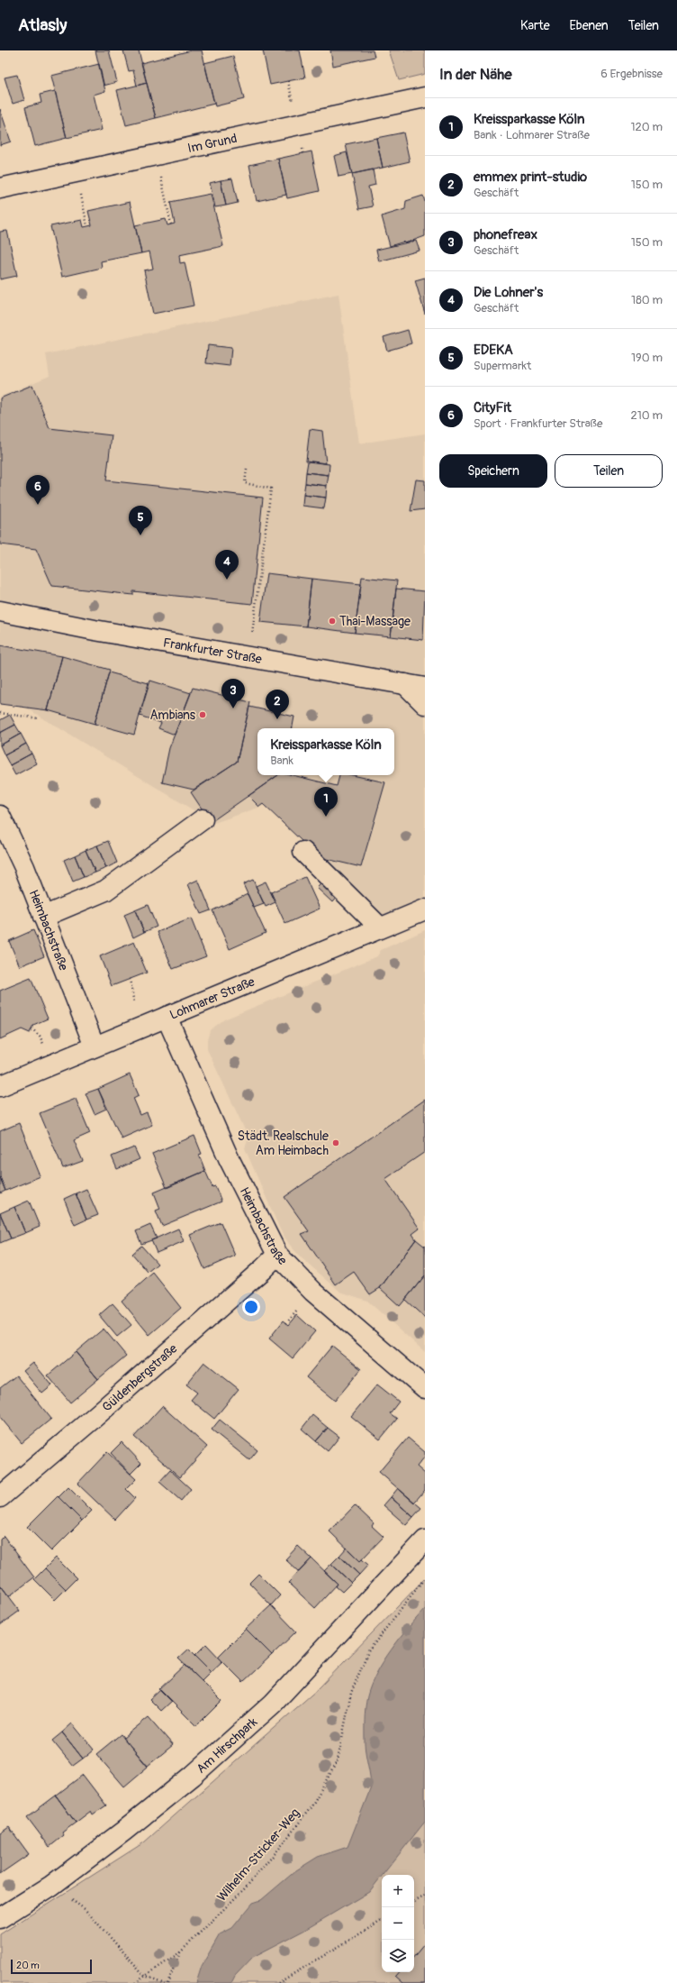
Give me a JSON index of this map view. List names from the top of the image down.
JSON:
{
  "streets": {
    "street": [
      "Im Grund",
      "Frankfurter Straße",
      "Heimbachstraße",
      "Lohmarer Straße",
      "Güldenbergstraße",
      "Am Hirschpark"
    ],
    "path": ["Wilhelm-Stricker-Weg"]
  },
  "crossings": [
    ["Heimbachstraße", "Lohmarer Straße"],
    ["Heimbachstraße", "Güldenbergstraße"]
  ],
  "places": ["Thai-Massage", "Ambians", "Städt. Realschule Am Heimbach"],
  "scale_bar": "20 m",
  "page": {
    "header": "Atlasly",
    "nav": ["Karte", "Ebenen", "Teilen"],
    "heading": ["In der Nähe", "6 Ergebnisse"],
    "list": [
      {
        "mark": "1",
        "name": "Kreissparkasse Köln",
        "note": "Bank · Lohmarer Straße",
        "value": "120 m"
      },
      {
        "mark": "2",
        "name": "emmex print-studio",
        "note": "Geschäft",
        "value": "150 m"
      },
      {
        "mark": "3",
        "name": "phonefreax",
        "note": "Geschäft",
        "value": "150 m"
      },
      {
        "mark": "4",
        "name": "Die Lohner's",
        "note": "Geschäft",
        "value": "180 m"
      },
      {
        "mark": "5",
        "name": "EDEKA",
        "note": "Supermarkt",
        "value": "190 m"
      },
      {
        "mark": "6",
        "name": "CityFit",
        "note": "Sport · Frankfurter Straße",
        "value": "210 m"
      }
    ],
    "buttons": ["Speichern", "Teilen"],
    "pins": [
      "6",
      "5",
      "4",
      "3",
      "2",
      "1"
    ],
    "popup": ["Kreissparkasse Köln", "Bank"],
    "map_buttons": ["+", "−"],
    "scale": "20 m"
  }
}
